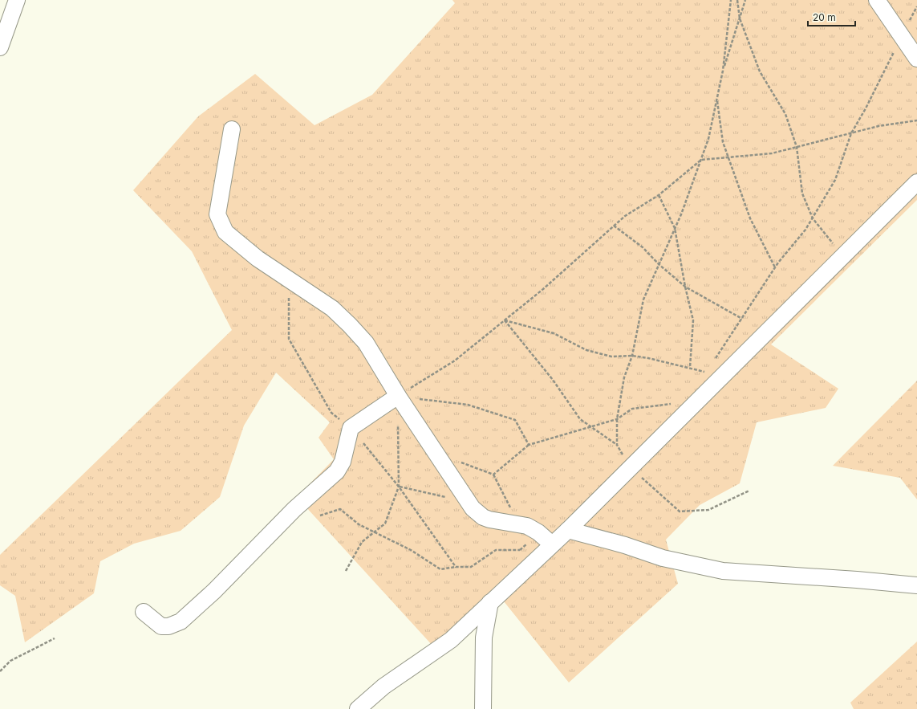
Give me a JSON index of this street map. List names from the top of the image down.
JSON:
{
  "scale_bar": "20 m"
}
